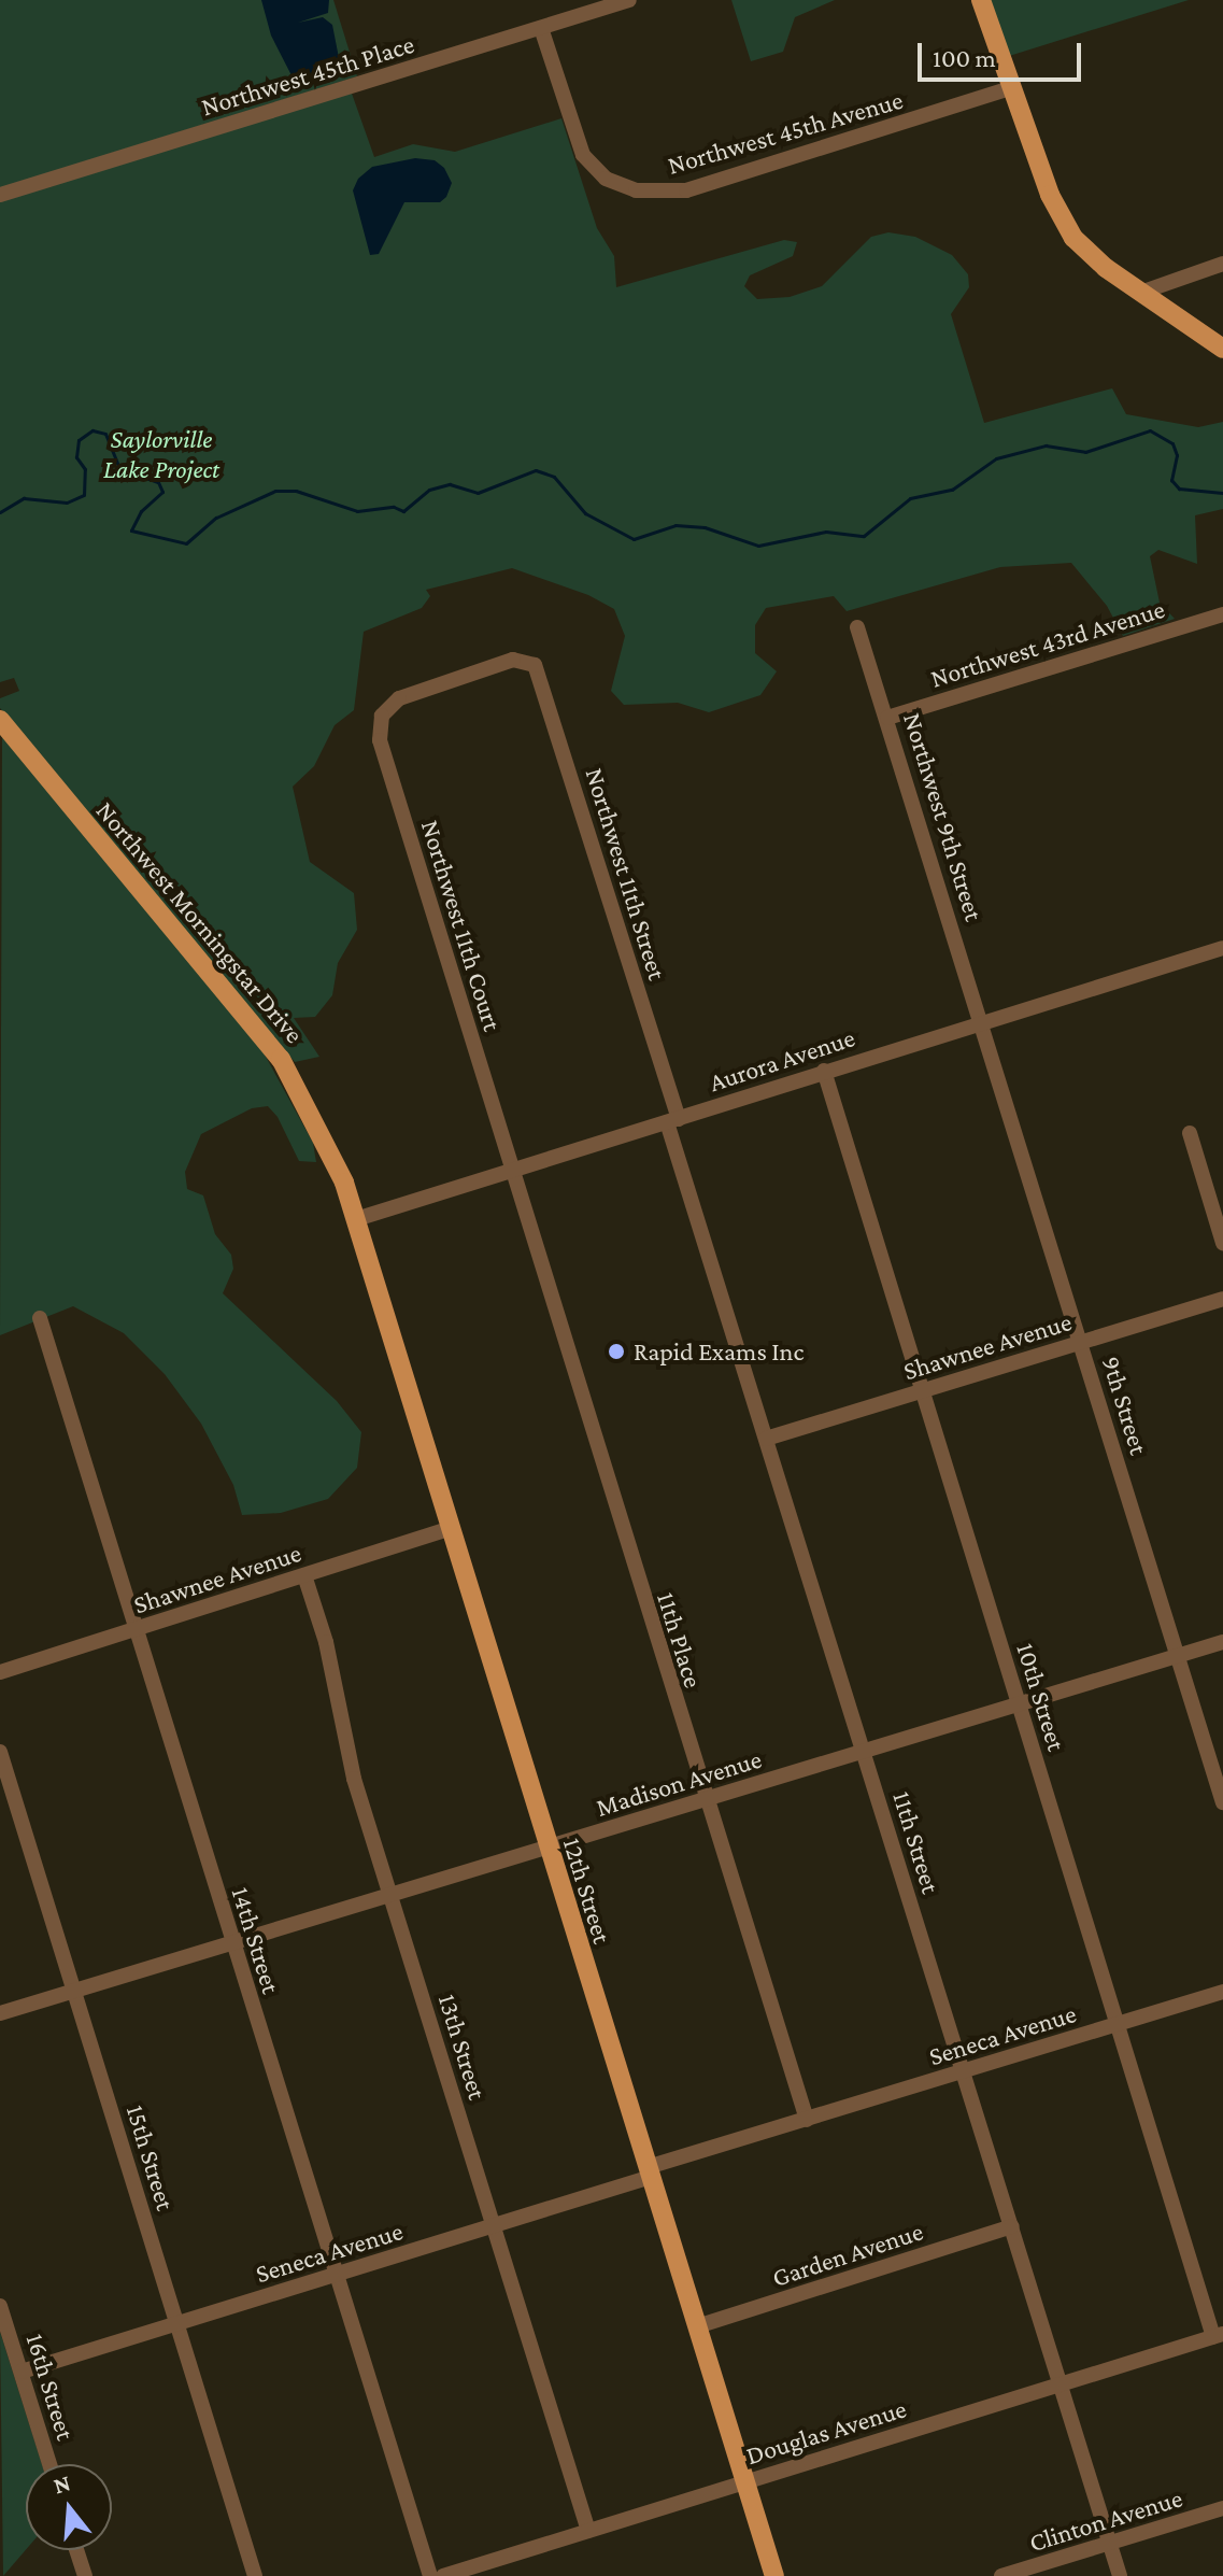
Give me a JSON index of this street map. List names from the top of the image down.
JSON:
{
  "streets": {
    "main road": ["Northwest Morningstar Drive", "12th Street"],
    "street": [
      "Northwest 45th Place",
      "Northwest 45th Avenue",
      "Northwest 43rd Avenue",
      "Northwest 9th Street",
      "Northwest 11th Street",
      "Northwest 11th Court",
      "Aurora Avenue",
      "Shawnee Avenue",
      "9th Street",
      "11th Place",
      "10th Street",
      "Madison Avenue",
      "11th Street",
      "14th Street",
      "Seneca Avenue",
      "13th Street",
      "15th Street",
      "Garden Avenue",
      "16th Street",
      "Douglas Avenue",
      "Clinton Avenue"
    ]
  },
  "crossings": [
    ["Northwest 45th Place", "Northwest 45th Avenue"],
    ["Northwest 43rd Avenue", "Northwest 9th Street"],
    ["Northwest 9th Street", "Aurora Avenue"],
    ["Northwest 9th Street", "9th Street"],
    ["Northwest 11th Street", "Northwest 11th Court"],
    ["Northwest 11th Street", "Aurora Avenue"],
    ["Northwest 11th Street", "11th Street"],
    ["Northwest Morningstar Drive", "Aurora Avenue"],
    ["Northwest Morningstar Drive", "12th Street"],
    ["Northwest 11th Court", "Aurora Avenue"],
    ["Northwest 11th Court", "11th Place"],
    ["Aurora Avenue", "9th Street"],
    ["Aurora Avenue", "11th Place"],
    ["Aurora Avenue", "10th Street"],
    ["Aurora Avenue", "11th Street"],
    ["Aurora Avenue", "12th Street"],
    ["Shawnee Avenue", "9th Street"],
    ["Shawnee Avenue", "10th Street"],
    ["Shawnee Avenue", "11th Street"],
    ["Shawnee Avenue", "12th Street"],
    ["Shawnee Avenue", "14th Street"],
    ["Shawnee Avenue", "13th Street"],
    ["9th Street", "Madison Avenue"],
    ["11th Place", "Madison Avenue"],
    ["11th Place", "Seneca Avenue"],
    ["10th Street", "Madison Avenue"],
    ["10th Street", "Seneca Avenue"],
    ["10th Street", "Douglas Avenue"],
    ["Madison Avenue", "11th Street"],
    ["Madison Avenue", "12th Street"],
    ["Madison Avenue", "14th Street"],
    ["Madison Avenue", "13th Street"],
    ["Madison Avenue", "15th Street"],
    ["11th Street", "Seneca Avenue"],
    ["11th Street", "Garden Avenue"],
    ["11th Street", "Douglas Avenue"],
    ["11th Street", "Clinton Avenue"],
    ["12th Street", "Seneca Avenue"],
    ["12th Street", "Garden Avenue"],
    ["12th Street", "Douglas Avenue"],
    ["14th Street", "Seneca Avenue"],
    ["Seneca Avenue", "13th Street"],
    ["Seneca Avenue", "15th Street"],
    ["Seneca Avenue", "16th Street"],
    ["13th Street", "Douglas Avenue"]
  ],
  "parks": ["Saylorville Lake Project"],
  "places": ["Rapid Exams Inc"],
  "scale_bar": "100 m",
  "north": "top"
}
